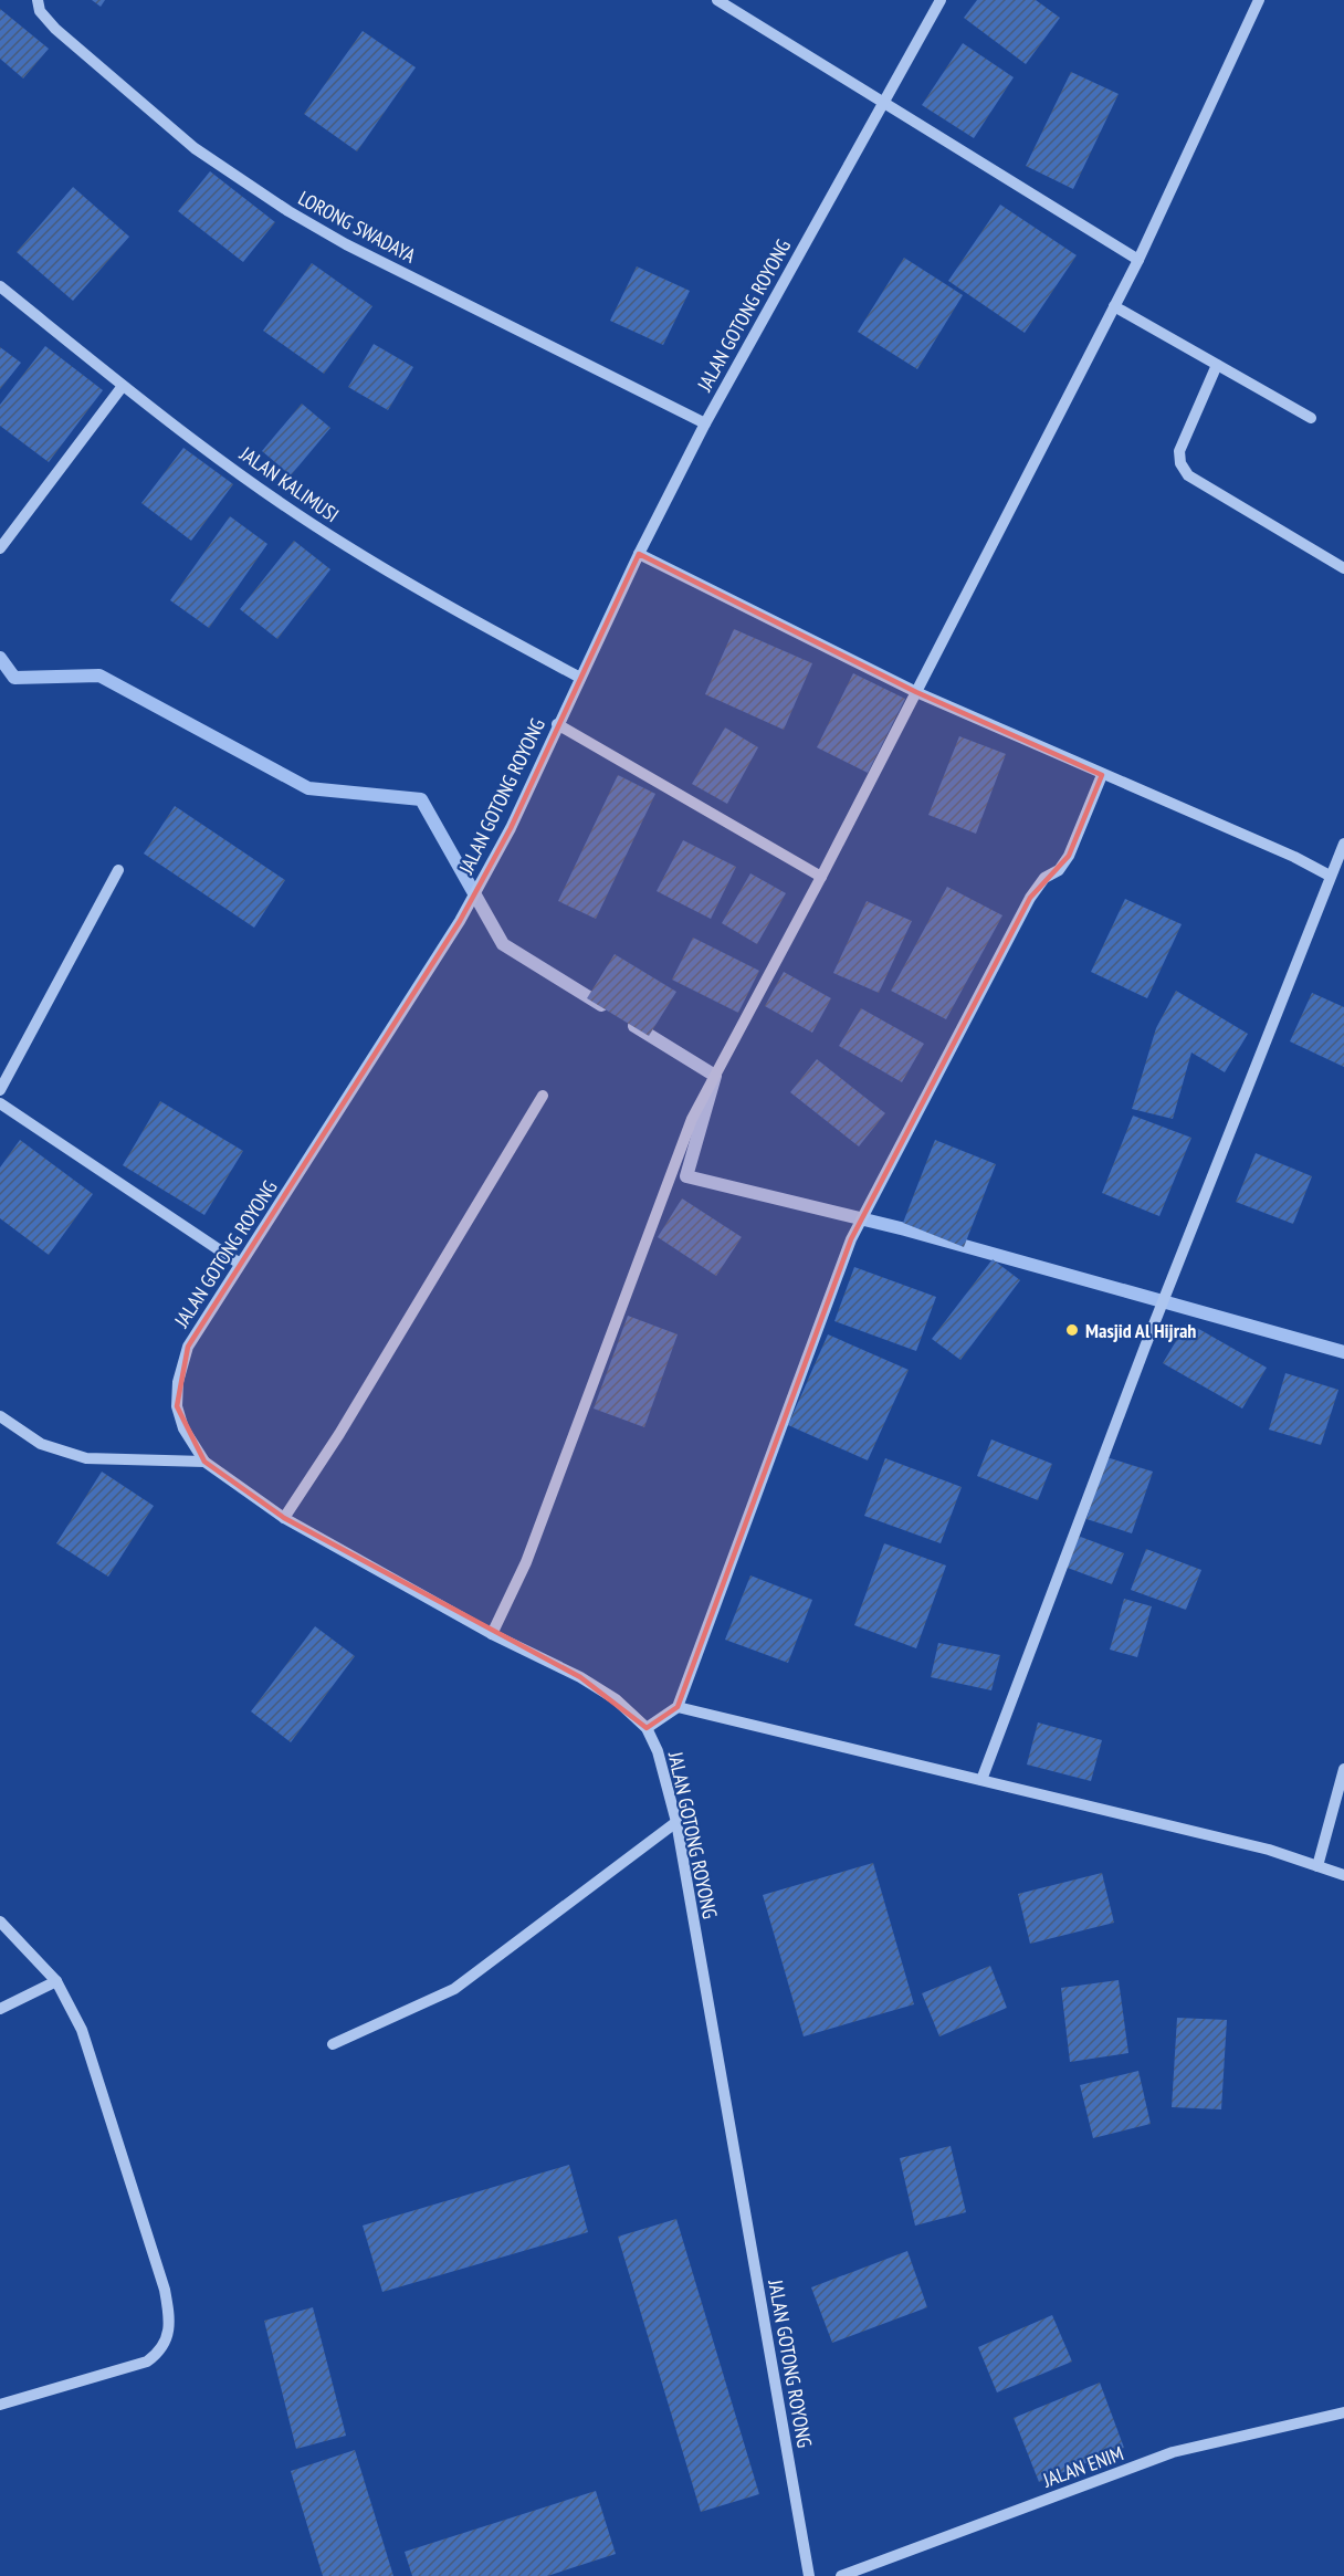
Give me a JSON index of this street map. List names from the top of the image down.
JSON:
{
  "streets": {
    "street": [
      "LORONG SWADAYA",
      "JALAN GOTONG ROYONG",
      "JALAN KALIMUSI",
      "JALAN ENIM"
    ]
  },
  "crossings": [
    ["LORONG SWADAYA", "JALAN GOTONG ROYONG"],
    ["JALAN GOTONG ROYONG", "JALAN KALIMUSI"]
  ],
  "places": ["Masjid Al Hijrah"]
}
